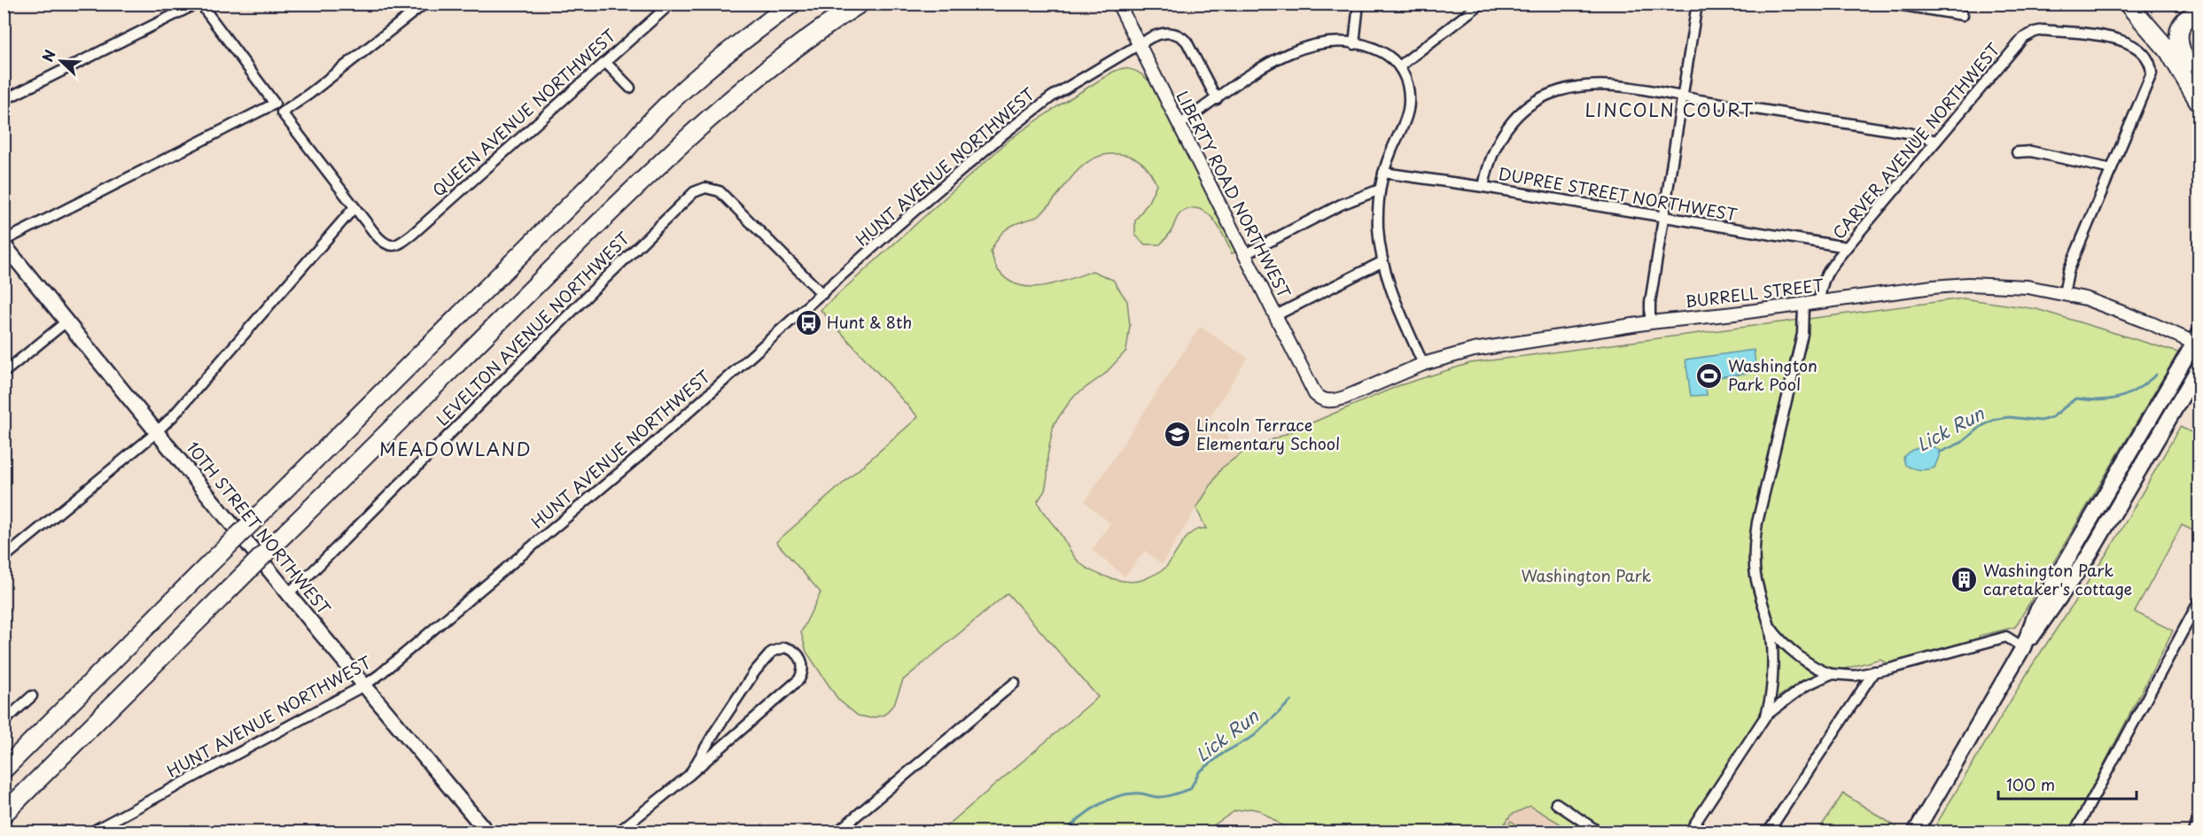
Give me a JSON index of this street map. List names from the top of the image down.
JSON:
{
  "streets": {
    "main road": ["10TH STREET NORTHWEST"],
    "street": [
      "QUEEN AVENUE NORTHWEST",
      "CARVER AVENUE NORTHWEST",
      "HUNT AVENUE NORTHWEST",
      "LIBERTY ROAD NORTHWEST",
      "DUPREE STREET NORTHWEST",
      "BURRELL STREET",
      "LEVELTON AVENUE NORTHWEST"
    ]
  },
  "crossings": [
    ["CARVER AVENUE NORTHWEST", "DUPREE STREET NORTHWEST"],
    ["CARVER AVENUE NORTHWEST", "BURRELL STREET"],
    ["HUNT AVENUE NORTHWEST", "LIBERTY ROAD NORTHWEST"],
    ["HUNT AVENUE NORTHWEST", "LEVELTON AVENUE NORTHWEST"],
    ["HUNT AVENUE NORTHWEST", "10TH STREET NORTHWEST"],
    ["LIBERTY ROAD NORTHWEST", "BURRELL STREET"],
    ["LEVELTON AVENUE NORTHWEST", "10TH STREET NORTHWEST"]
  ],
  "districts": ["LINCOLN COURT", "MEADOWLAND"],
  "water": ["Lick Run"],
  "parks": ["Washington Park"],
  "places": {
    "bus stop": ["Hunt & 8th"],
    "sports": ["Washington Park Pool"],
    "school or university": ["Lincoln Terrace Elementary School"],
    "building": ["Washington Park caretaker's cottage"]
  },
  "scale_bar": "100 m",
  "north": "top left"
}
